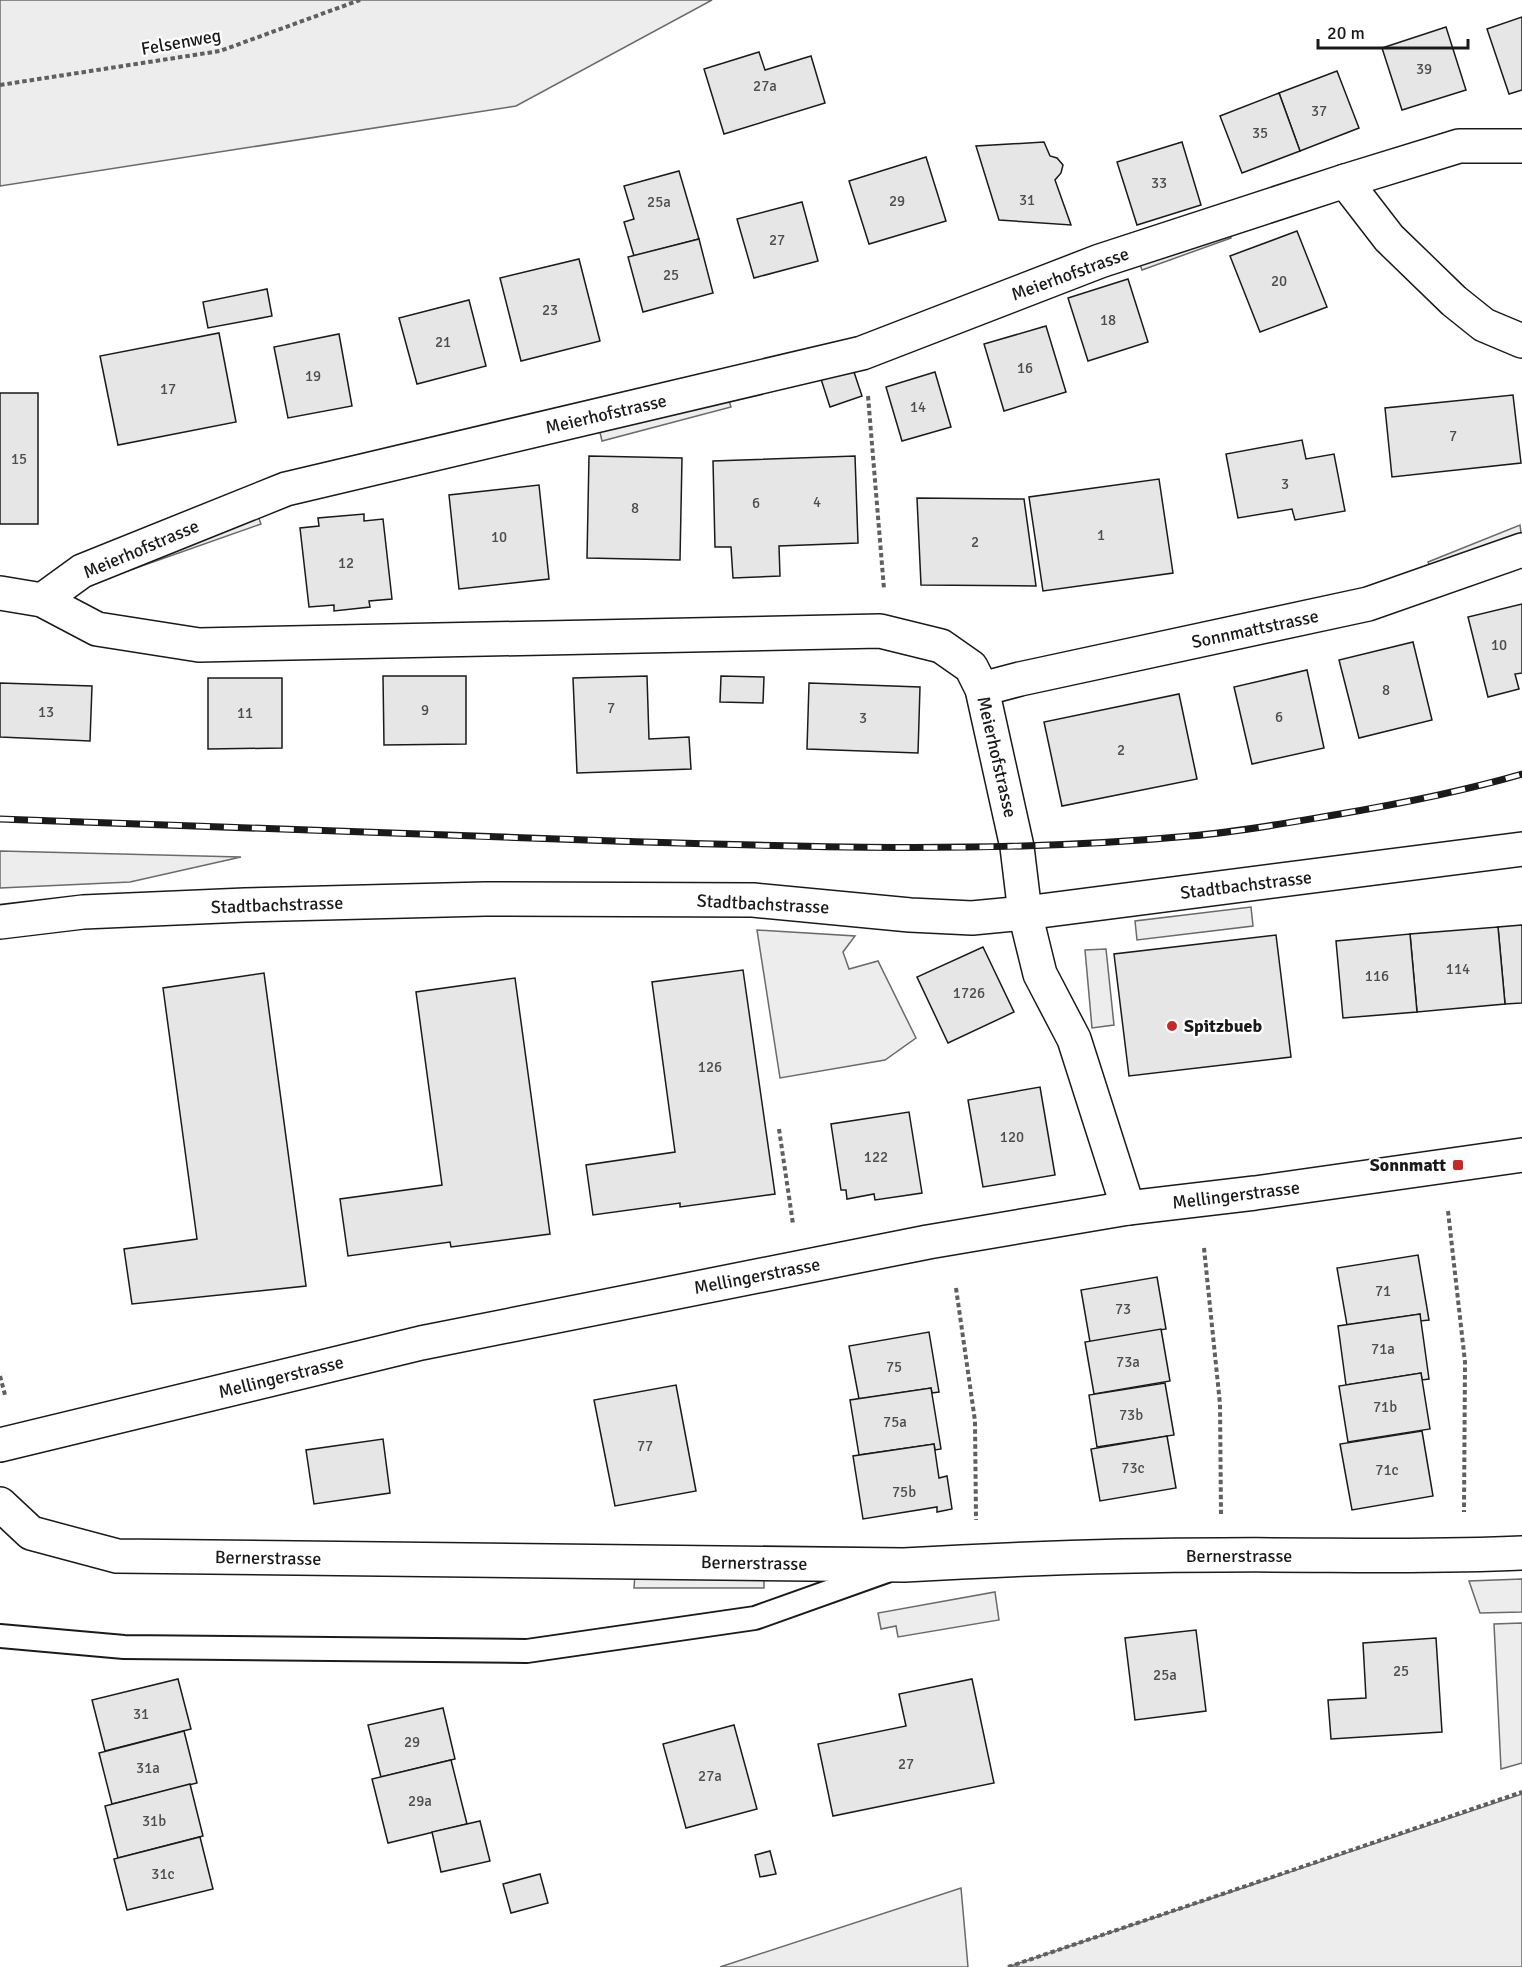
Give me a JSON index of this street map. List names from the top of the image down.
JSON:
{
  "streets": {
    "street": [
      "Meierhofstrasse",
      "Sonnmattstrasse",
      "Stadtbachstrasse",
      "Mellingerstrasse",
      "Bernerstrasse"
    ],
    "path": ["Felsenweg"]
  },
  "crossings": [
    ["Meierhofstrasse", "Sonnmattstrasse"],
    ["Meierhofstrasse", "Stadtbachstrasse"],
    ["Meierhofstrasse", "Mellingerstrasse"]
  ],
  "places": {
    "other": ["Spitzbueb"],
    "transit": ["Sonnmatt"]
  },
  "house_numbers": [
    "39",
    "27a",
    "37",
    "35",
    "33",
    "31",
    "29",
    "25a",
    "27",
    "25",
    "20",
    "23",
    "18",
    "21",
    "16",
    "19",
    "17",
    "14",
    "7",
    "15",
    "3",
    "4",
    "6",
    "8",
    "1",
    "10",
    "2",
    "12",
    "10",
    "8",
    "7",
    "9",
    "13",
    "11",
    "6",
    "3",
    "2",
    "114",
    "116",
    "1726",
    "126",
    "120",
    "122",
    "71",
    "73",
    "71a",
    "73a",
    "75",
    "71b",
    "73b",
    "75a",
    "77",
    "73c",
    "71c",
    "75b",
    "25",
    "25a",
    "31",
    "29",
    "27",
    "31a",
    "27a",
    "29a",
    "31b",
    "31c"
  ],
  "scale_bar": "20 m"
}
